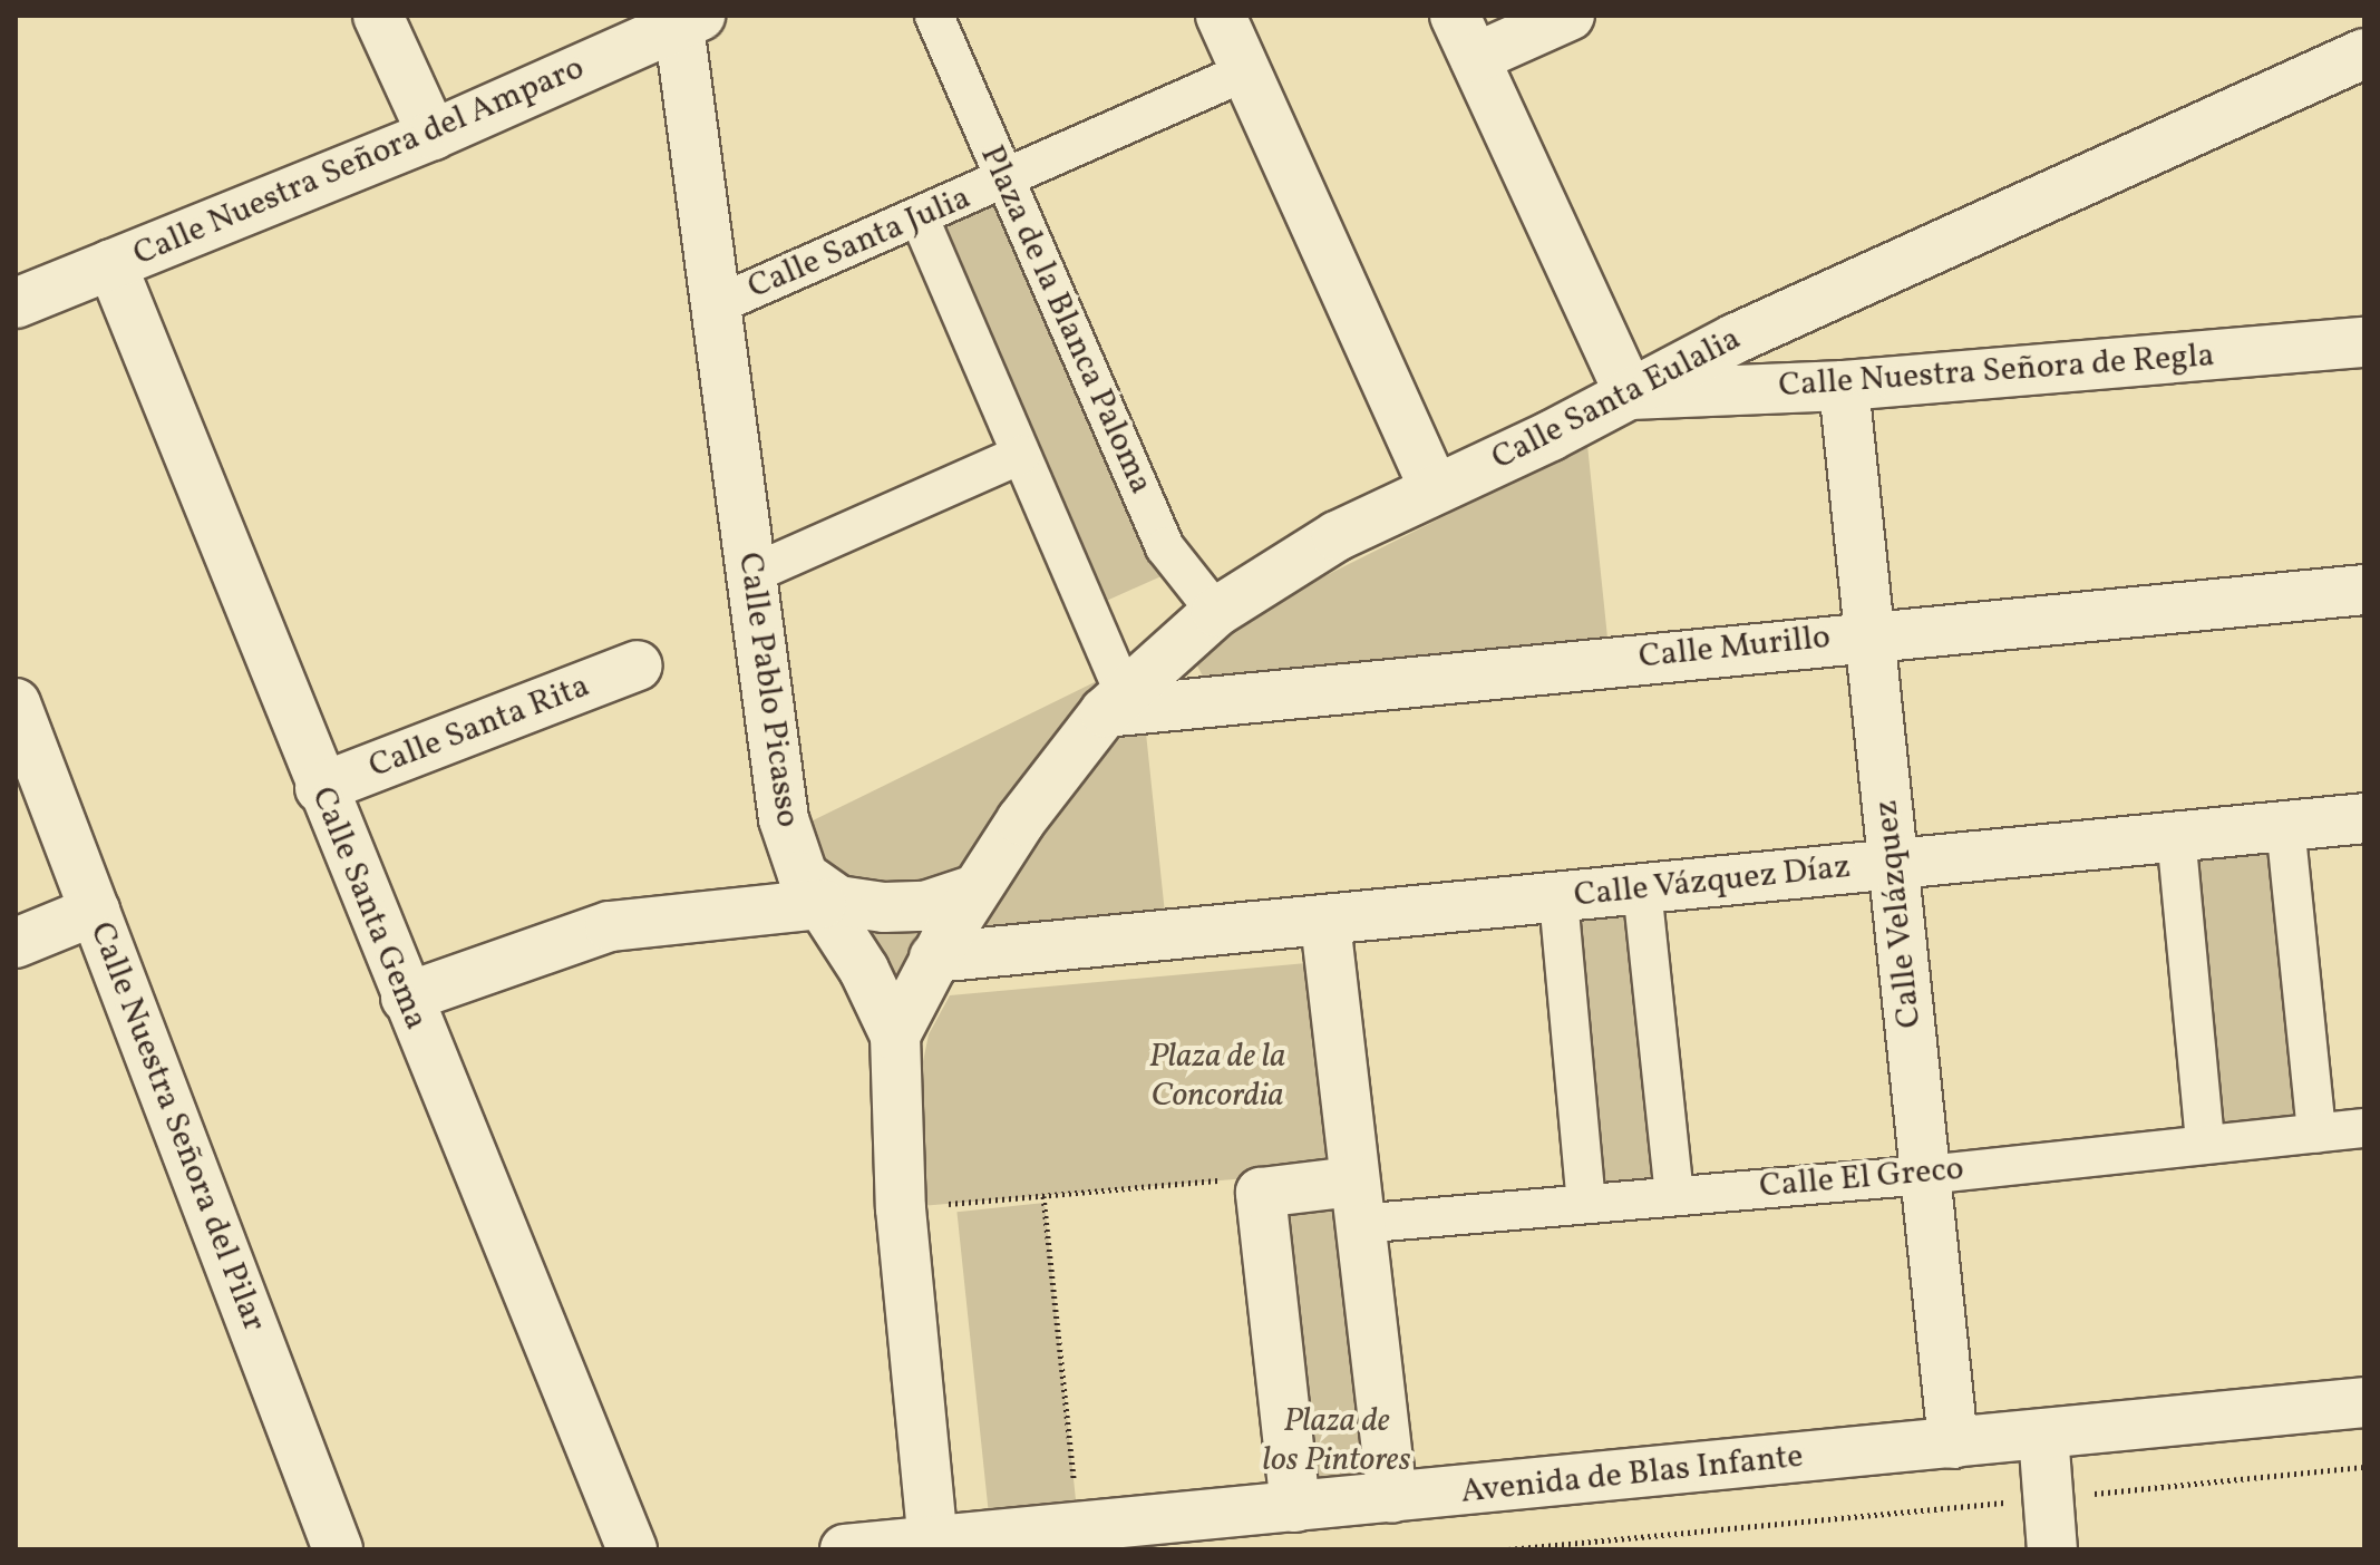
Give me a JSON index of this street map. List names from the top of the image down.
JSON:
{
  "streets": {
    "street": [
      "Calle Nuestra Señora del Amparo",
      "Calle Santa Julia",
      "Plaza de la Blanca Paloma",
      "Calle Nuestra Señora de Regla",
      "Calle Santa Eulalia",
      "Calle Murillo",
      "Calle Pablo Picasso",
      "Calle Santa Rita",
      "Calle Vázquez Díaz",
      "Calle Santa Gema",
      "Calle Velázquez",
      "Calle Nuestra Señora del Pilar",
      "Calle El Greco",
      "Avenida de Blas Infante"
    ]
  },
  "crossings": [
    ["Calle Nuestra Señora del Amparo", "Calle Pablo Picasso"],
    ["Calle Nuestra Señora del Amparo", "Calle Santa Gema"],
    ["Calle Santa Julia", "Plaza de la Blanca Paloma"],
    ["Calle Santa Julia", "Calle Pablo Picasso"],
    ["Plaza de la Blanca Paloma", "Calle Santa Eulalia"],
    ["Calle Nuestra Señora de Regla", "Calle Santa Eulalia"],
    ["Calle Nuestra Señora de Regla", "Calle Velázquez"],
    ["Calle Santa Eulalia", "Calle Murillo"],
    ["Calle Santa Eulalia", "Calle Pablo Picasso"],
    ["Calle Santa Eulalia", "Calle Vázquez Díaz"],
    ["Calle Murillo", "Calle Velázquez"],
    ["Calle Pablo Picasso", "Avenida de Blas Infante"],
    ["Calle Santa Rita", "Calle Santa Gema"],
    ["Calle Vázquez Díaz", "Calle Velázquez"],
    ["Calle Velázquez", "Calle El Greco"],
    ["Calle Velázquez", "Avenida de Blas Infante"]
  ],
  "parks": ["Plaza de la Concordia", "Plaza de los Pintores"]
}
